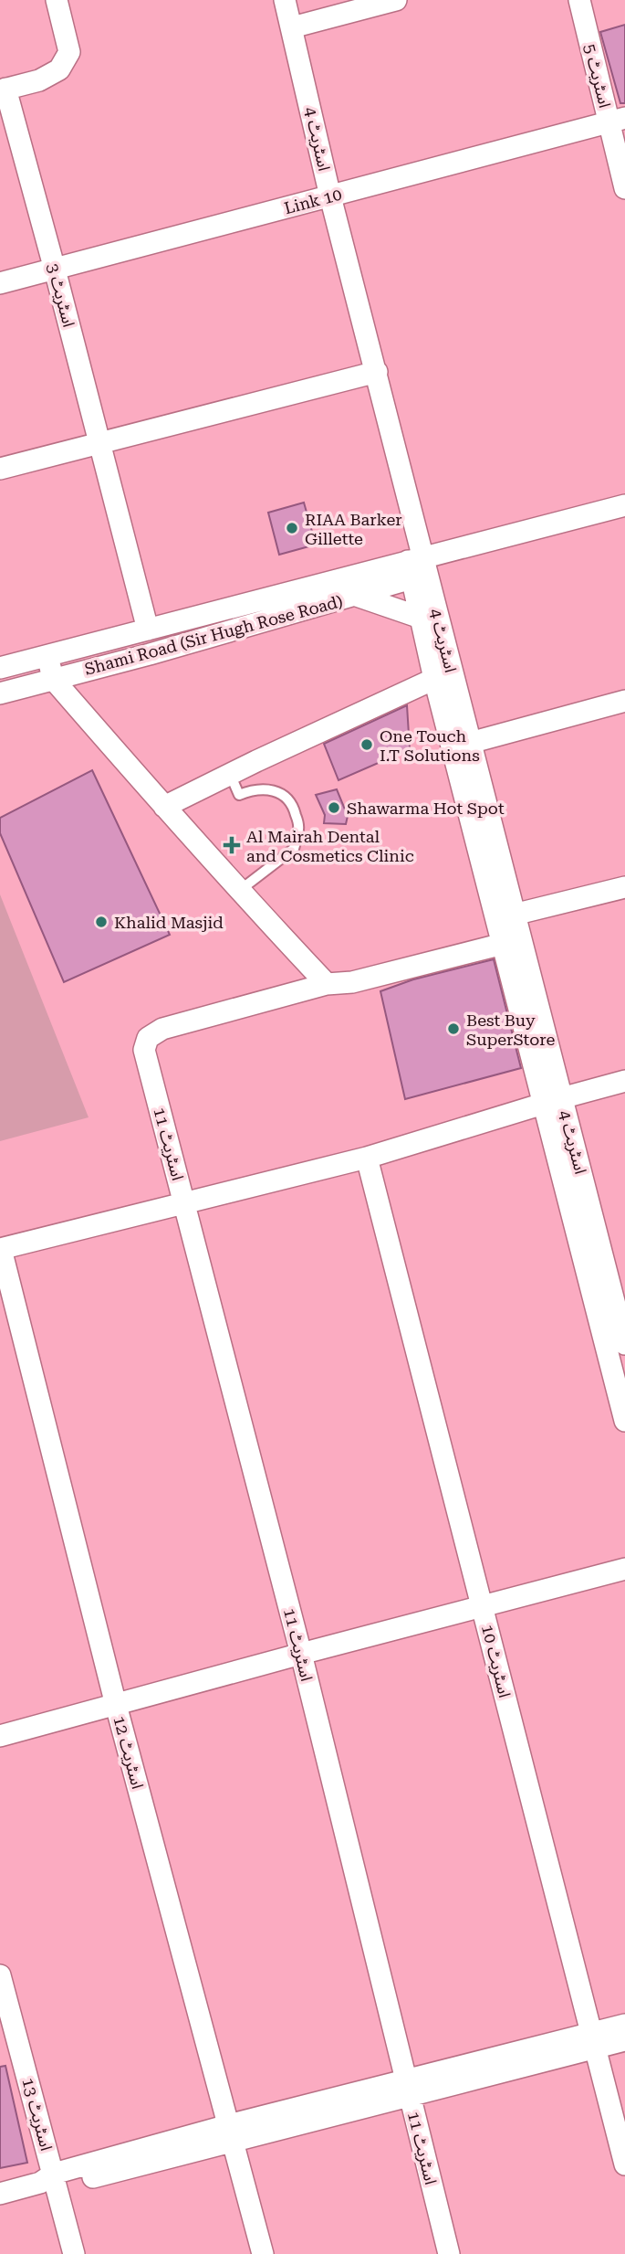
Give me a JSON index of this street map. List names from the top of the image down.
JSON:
{
  "streets": {
    "street": [
      "اسٹریٹ 5",
      "اسٹریٹ 4",
      "Link 10",
      "اسٹریٹ 3",
      "Shami Road (Sir Hugh Rose Road)",
      "اسٹریٹ 11",
      "اسٹریٹ 10",
      "اسٹریٹ 12",
      "اسٹریٹ 13"
    ]
  },
  "crossings": [
    ["اسٹریٹ 5", "Link 10"],
    ["اسٹریٹ 4", "Link 10"],
    ["اسٹریٹ 4", "Shami Road (Sir Hugh Rose Road)"],
    ["Link 10", "اسٹریٹ 3"],
    ["اسٹریٹ 3", "Shami Road (Sir Hugh Rose Road)"]
  ],
  "places": {
    "other": [
      "RIAA Barker Gillette",
      "One Touch I.T Solutions",
      "Shawarma Hot Spot",
      "Khalid Masjid",
      "Best Buy SuperStore"
    ],
    "health": ["Al Mairah Dental and Cosmetics Clinic"]
  }
}
